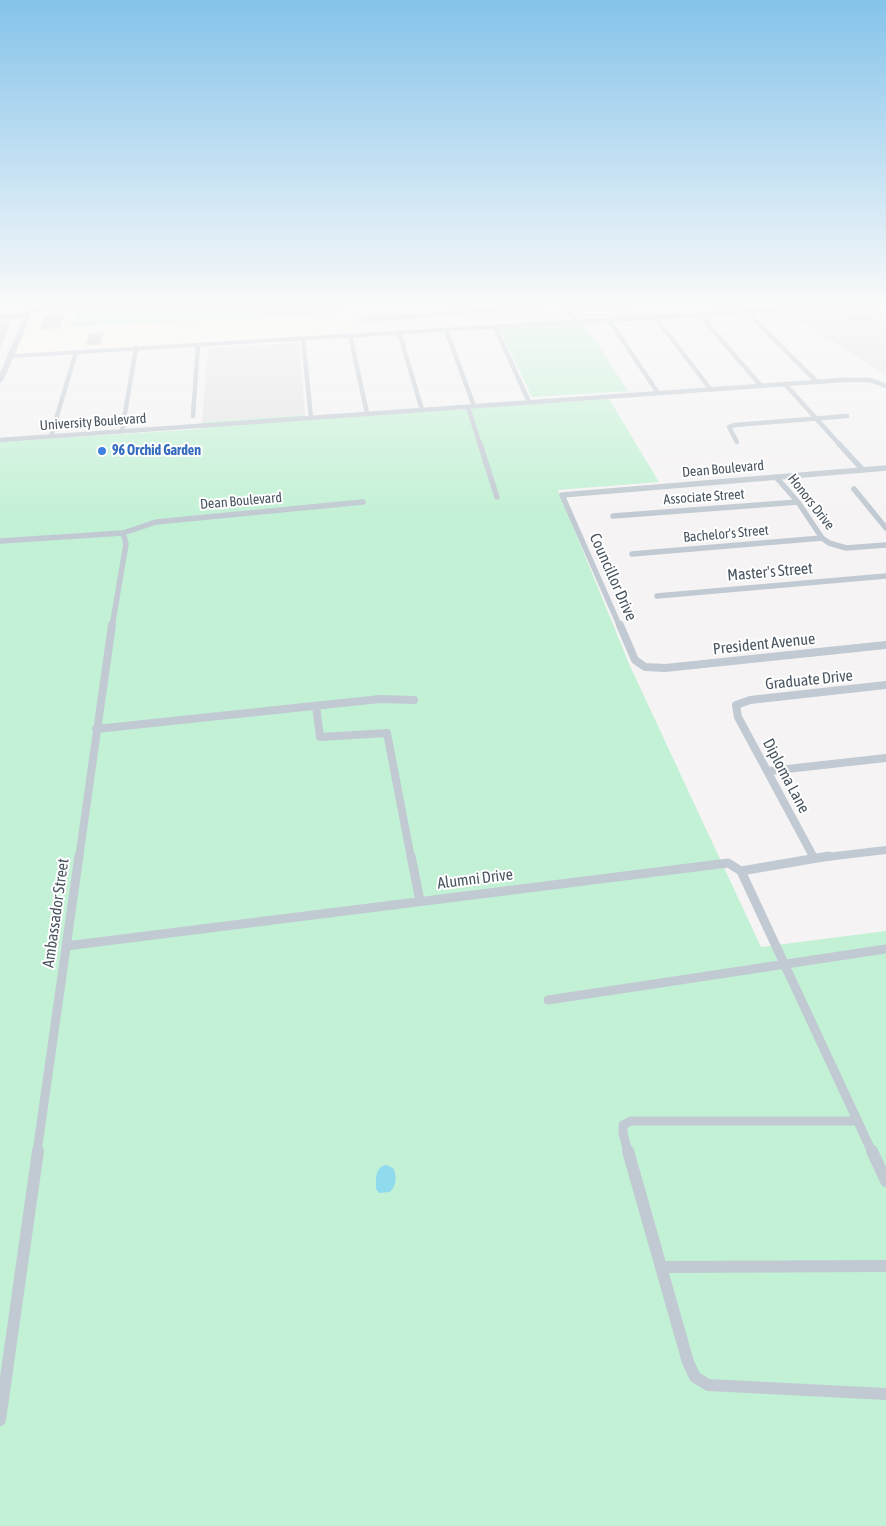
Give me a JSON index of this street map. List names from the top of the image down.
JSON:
{
  "streets": {
    "street": [
      "University Boulevard",
      "Dean Boulevard",
      "Associate Street",
      "Honors Drive",
      "Bachelor's Street",
      "Master's Street",
      "Councillor Drive",
      "President Avenue",
      "Graduate Drive",
      "Diploma Lane",
      "Alumni Drive",
      "Ambassador Street"
    ]
  },
  "crossings": [
    ["Dean Boulevard", "Honors Drive"],
    ["Dean Boulevard", "Councillor Drive"],
    ["Dean Boulevard", "Ambassador Street"],
    ["Associate Street", "Honors Drive"],
    ["Honors Drive", "Bachelor's Street"],
    ["Councillor Drive", "President Avenue"],
    ["Graduate Drive", "Diploma Lane"],
    ["Diploma Lane", "Alumni Drive"],
    ["Alumni Drive", "Ambassador Street"]
  ],
  "places": ["96 Orchid Garden"]
}
